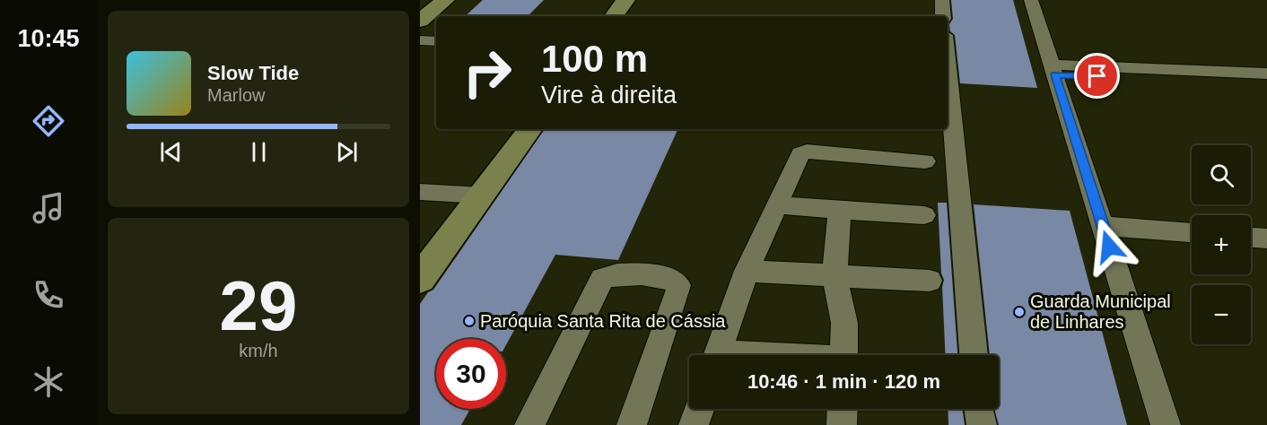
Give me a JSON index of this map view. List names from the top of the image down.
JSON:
{
  "places": ["Guarda Municipal de Linhares", "Paróquia Santa Rita de Cássia"],
  "page": {
    "tabs": "10:45",
    "turn": ["100 m", "Vire à direita"],
    "song": ["Slow Tide", "Marlow"],
    "map_buttons": ["+", "−"],
    "tile": ["29", "km/h"],
    "limit": "30",
    "trip": "10:46 · 1 min · 120 m"
  }
}
